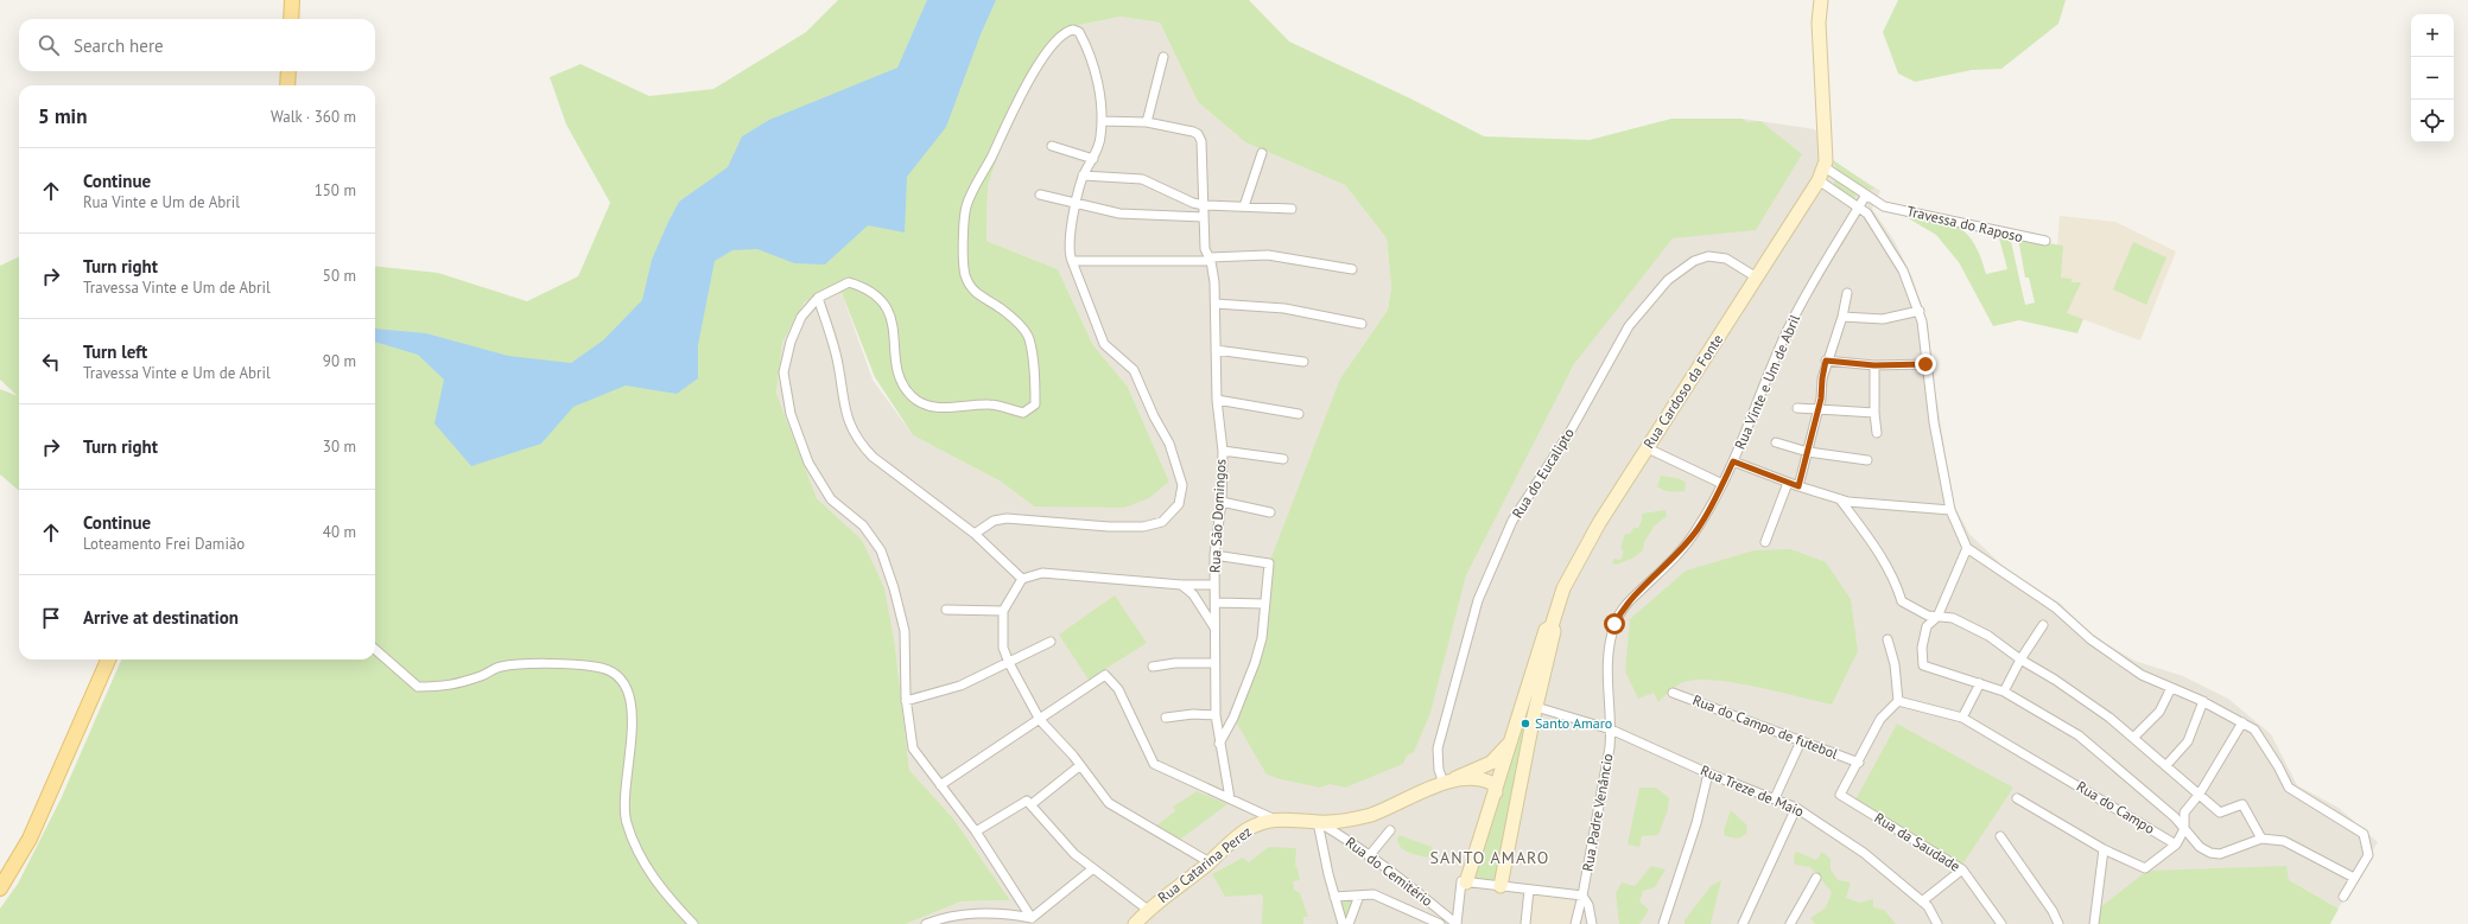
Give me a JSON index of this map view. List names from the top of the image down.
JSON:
{
  "streets": {
    "main road": ["Rua Cardoso da Fonte", "Rua Catarina Perez"],
    "street": [
      "Travessa do Raposo",
      "Rua Vinte e Um de Abril",
      "Rua do Eucalipto",
      "Rua São Domingos",
      "Rua do Campo de futebol",
      "Rua Treze de Maio",
      "Rua do Campo",
      "Rua Padre Venâncio",
      "Rua da Saudade",
      "Rua do Cemitério"
    ]
  },
  "crossings": [
    ["Travessa do Raposo", "Rua Vinte e Um de Abril"],
    ["Rua Vinte e Um de Abril", "Rua Treze de Maio"],
    ["Rua Vinte e Um de Abril", "Rua Padre Venâncio"],
    ["Rua Cardoso da Fonte", "Rua do Eucalipto"],
    ["Rua Cardoso da Fonte", "Rua Treze de Maio"],
    ["Rua Cardoso da Fonte", "Rua Catarina Perez"],
    ["Rua Cardoso da Fonte", "Rua do Cemitério"],
    ["Rua do Eucalipto", "Rua Catarina Perez"],
    ["Rua do Campo de futebol", "Rua da Saudade"],
    ["Rua Treze de Maio", "Rua Padre Venâncio"],
    ["Rua Catarina Perez", "Rua do Cemitério"]
  ],
  "districts": ["SANTO AMARO"],
  "places": ["Santo Amaro"],
  "page": {
    "map_buttons": ["+", "−"],
    "search": "Search here",
    "heading": ["5 min", "Walk · 360 m"],
    "list": [
      ["Continue", "Rua Vinte e Um de Abril", "150 m"],
      ["Turn right", "Travessa Vinte e Um de Abril", "50 m"],
      ["Turn left", "Travessa Vinte e Um de Abril", "90 m"],
      ["Turn right", "30 m"],
      ["Continue", "Loteamento Frei Damião", "40 m"],
      "Arrive at destination"
    ]
  }
}
